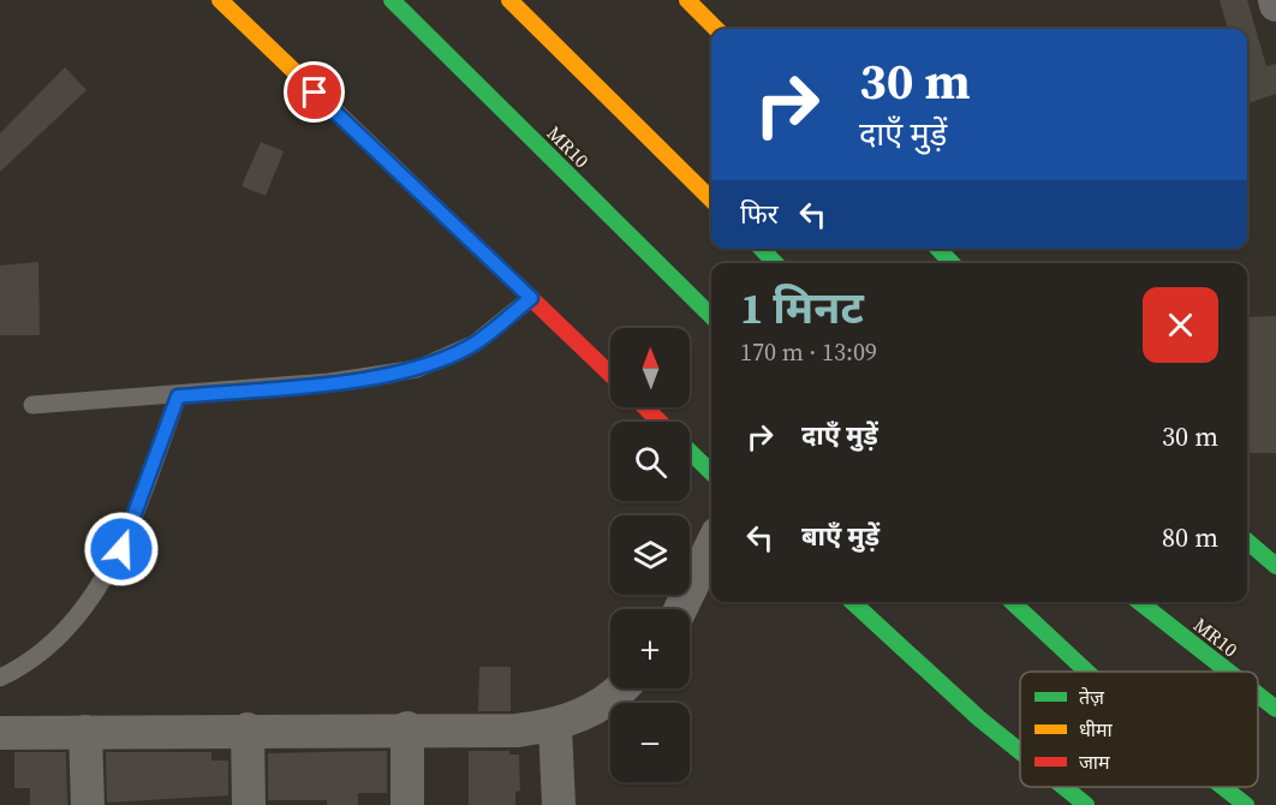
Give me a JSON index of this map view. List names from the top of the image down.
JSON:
{
  "streets": {
    "main road": ["MR10"]
  },
  "legend": ["तेज़", "धीमा", "जाम"],
  "north": "top",
  "page": {
    "turn": ["30 m", "दाएँ मुड़ें"],
    "then": "फिर",
    "heading": ["1 मिनट", "170 m · 13:09"],
    "map_buttons": ["+", "−"],
    "list": [
      {
        "name": "दाएँ मुड़ें",
        "value": "30 m"
      },
      {
        "name": "बाएँ मुड़ें",
        "value": "80 m"
      }
    ]
  }
}
